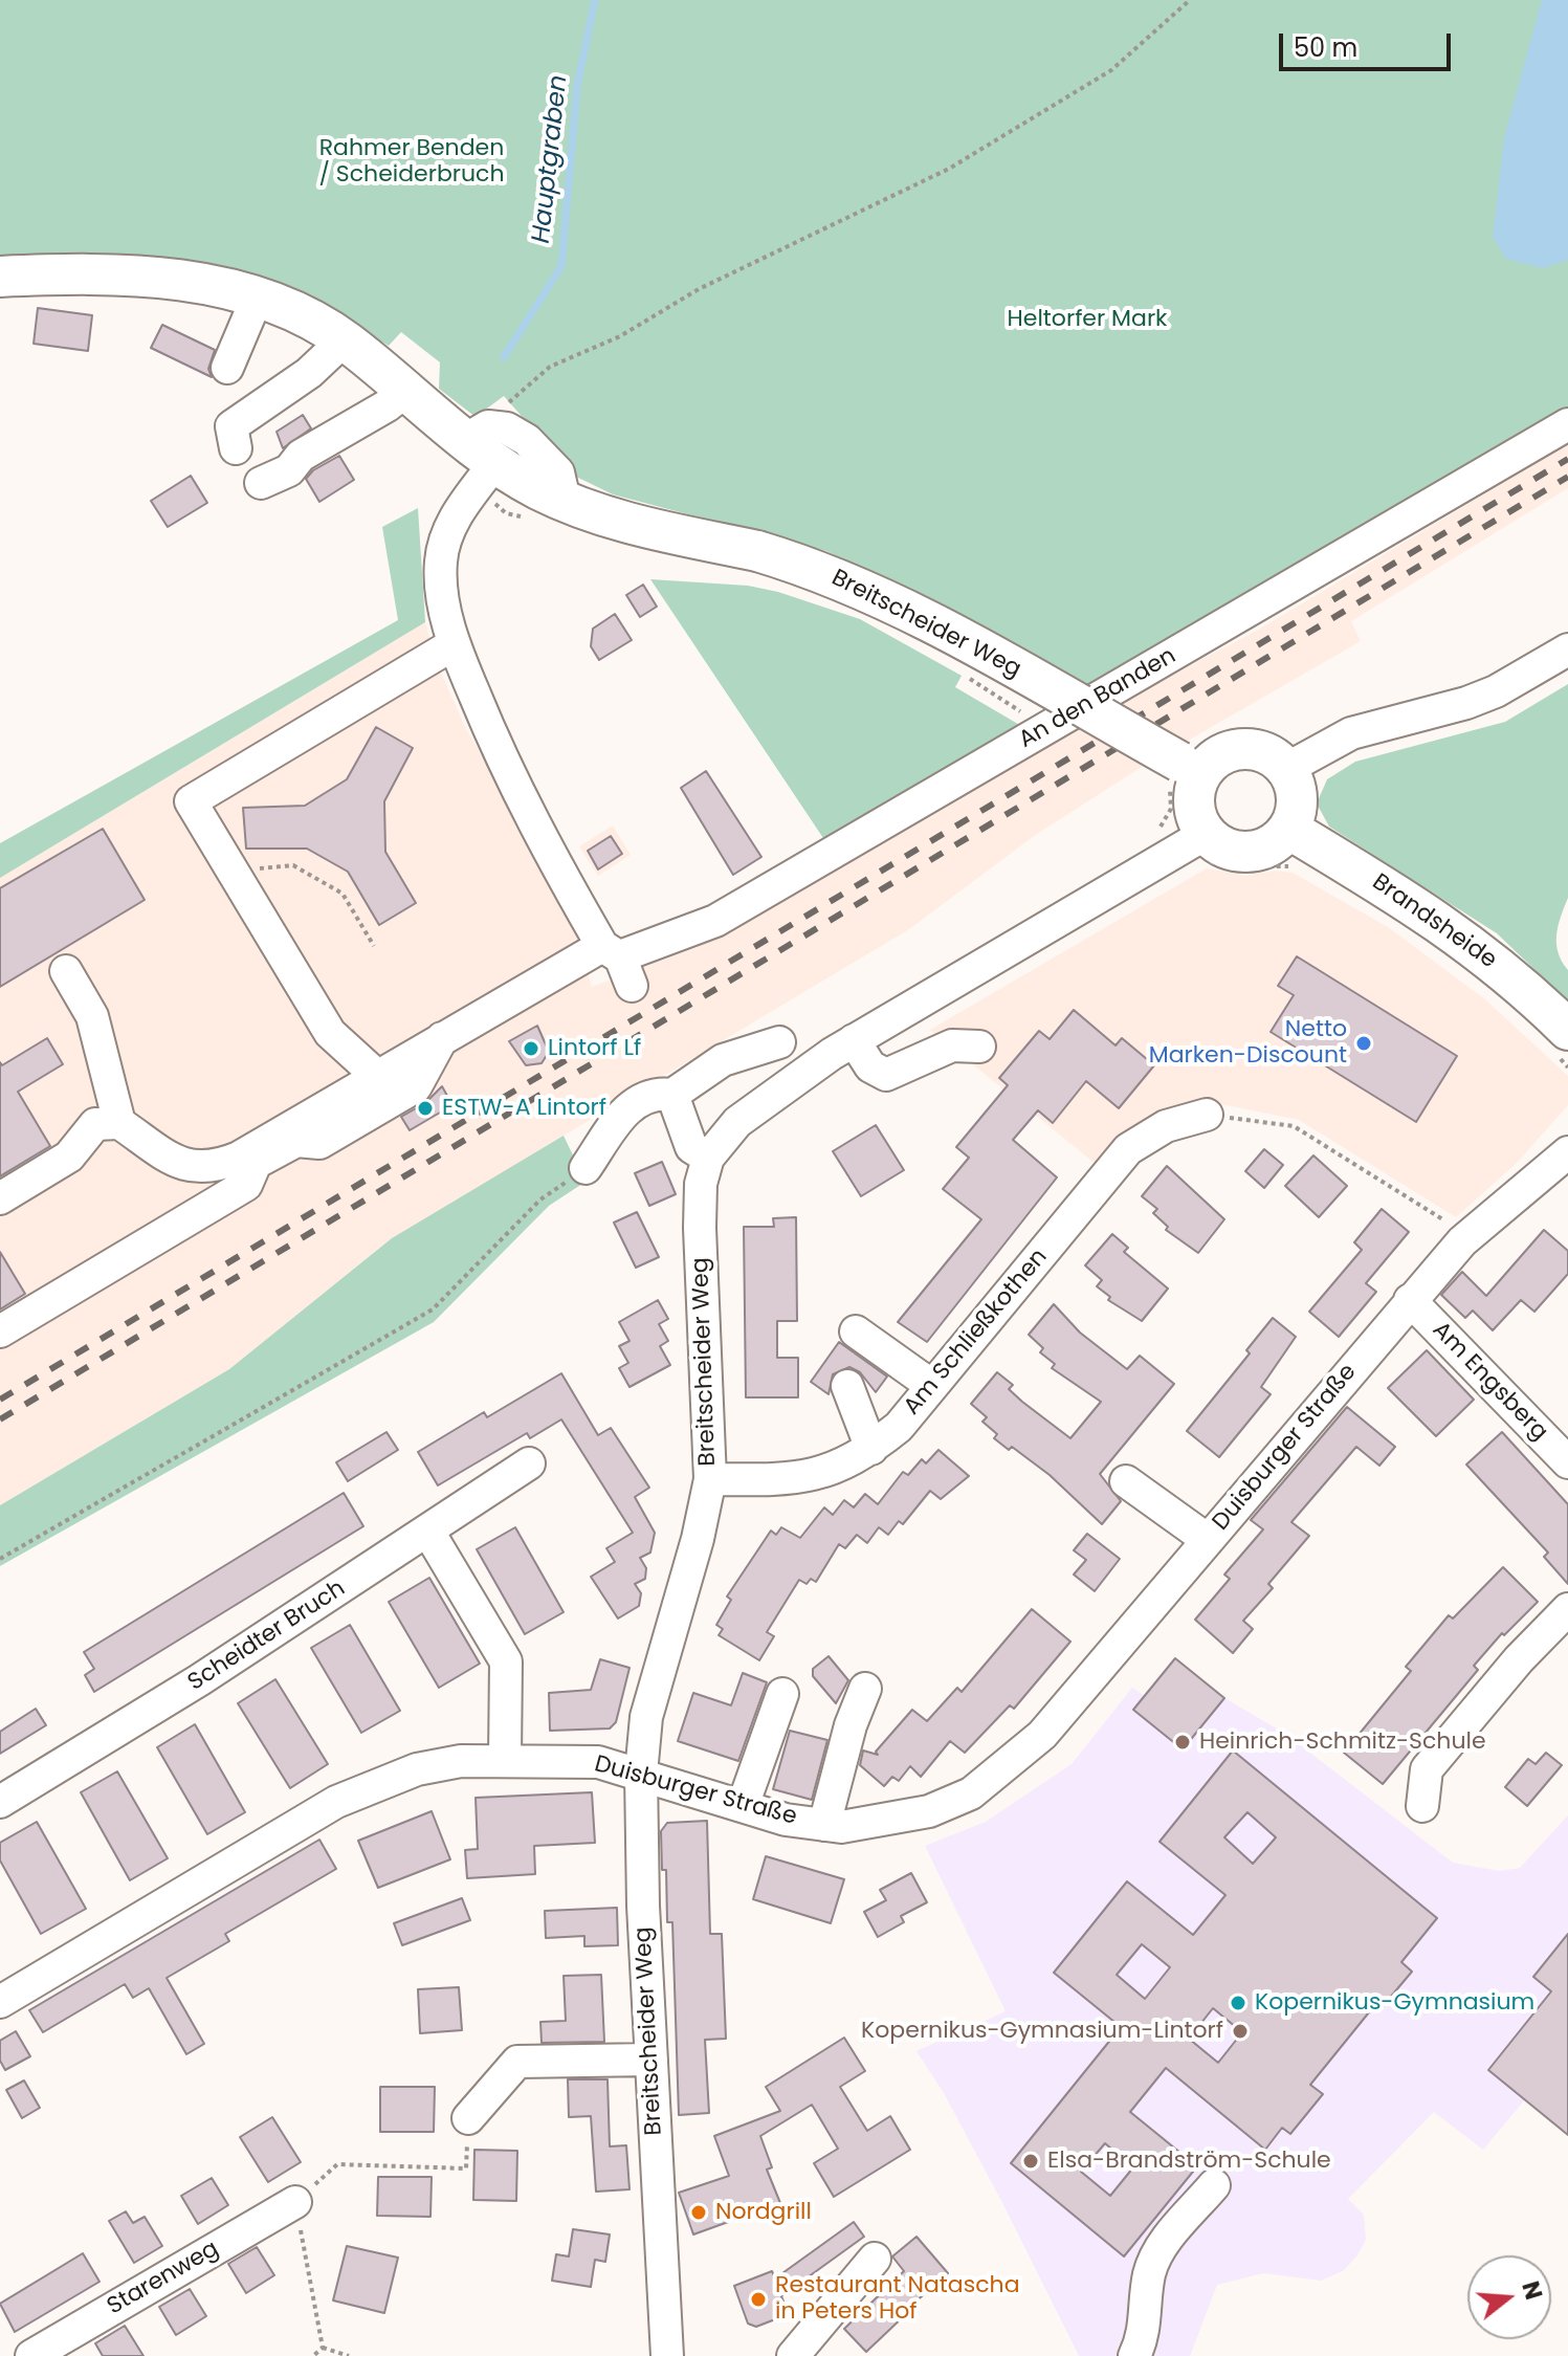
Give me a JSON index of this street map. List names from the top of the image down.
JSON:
{
  "streets": {
    "main road": ["Breitscheider Weg", "Brandsheide"],
    "street": [
      "An den Banden",
      "Am Schließkothen",
      "Am Engsberg",
      "Duisburger Straße",
      "Scheidter Bruch",
      "Starenweg"
    ]
  },
  "crossings": [
    ["Breitscheider Weg", "Brandsheide"],
    ["Breitscheider Weg", "Am Schließkothen"],
    ["Breitscheider Weg", "Duisburger Straße"],
    ["Am Engsberg", "Duisburger Straße"]
  ],
  "water": ["Hauptgraben"],
  "parks": ["Rahmer Benden / Scheiderbruch", "Heltorfer Mark"],
  "places": [
    "Netto Marken-Discount",
    "Lintorf Lf",
    "ESTW-A Lintorf",
    "Heinrich-Schmitz-Schule",
    "Kopernikus-Gymnasium",
    "Kopernikus-Gymnasium-Lintorf",
    "Elsa-Brandström-Schule",
    "Nordgrill",
    "Restaurant Natascha in Peters Hof"
  ],
  "scale_bar": "50 m",
  "north": "right"
}
